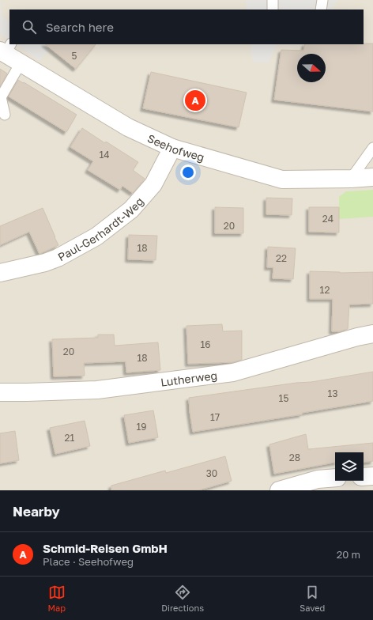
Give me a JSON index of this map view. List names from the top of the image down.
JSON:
{
  "streets": {
    "street": ["Seehofweg", "Paul-Gerhardt-Weg", "Lutherweg"]
  },
  "crossings": [
    ["Seehofweg", "Paul-Gerhardt-Weg"]
  ],
  "house_numbers": [
    "5",
    "14",
    "24",
    "20",
    "18",
    "22",
    "12",
    "16",
    "20",
    "18",
    "13",
    "15",
    "17",
    "19",
    "21",
    "28",
    "30"
  ],
  "north": "right",
  "page": {
    "search": "Search here",
    "pins": "A",
    "heading": "Nearby",
    "list": [
      {
        "mark": "A",
        "name": "Schmid-Reisen GmbH",
        "note": "Place · Seehofweg",
        "value": "20 m"
      }
    ],
    "nav": ["Map", "Directions", "Saved"]
  }
}
